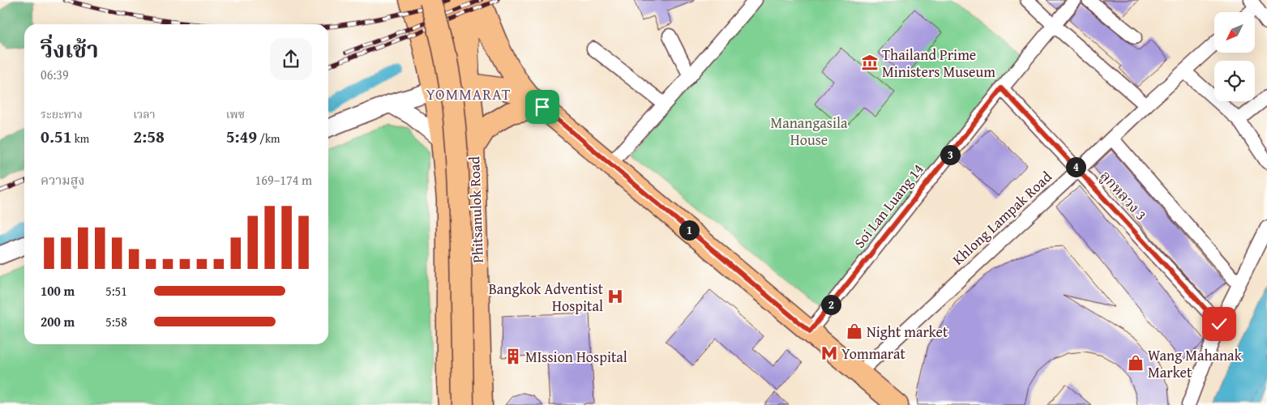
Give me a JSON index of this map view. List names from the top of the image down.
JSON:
{
  "streets": {
    "main road": ["Phitsanulok Road"],
    "street": ["ลูกหลวง 3", "Soi Lan Luang 14", "Khlong Lampak Road"]
  },
  "crossings": [
    ["ลูกหลวง 3", "Soi Lan Luang 14"],
    ["ลูกหลวง 3", "Khlong Lampak Road"]
  ],
  "districts": ["YOMMARAT"],
  "parks": ["Manangasila House"],
  "places": {
    "museum": ["Thailand Prime Ministers Museum"],
    "hospital": ["Bangkok Adventist Hospital"],
    "shop": ["Night market", "Wang Mahanak Market"],
    "metro station": ["Yommarat"],
    "building": ["MIssion Hospital"]
  },
  "north": "bottom left",
  "page": {
    "heading": ["วิ่งเช้า", "06:39"],
    "stats": [
      ["ระยะทาง", "0.51 km"],
      ["เวลา", "2:58"],
      ["เพซ", "5:49 /km"]
    ],
    "pins": [
      "3",
      "4",
      "1",
      "2"
    ],
    "chart": ["ความสูง", "169–174 m"],
    "list": [
      {
        "name": "100 m",
        "note": "5:51"
      },
      {
        "name": "200 m",
        "note": "5:58"
      }
    ]
  }
}
